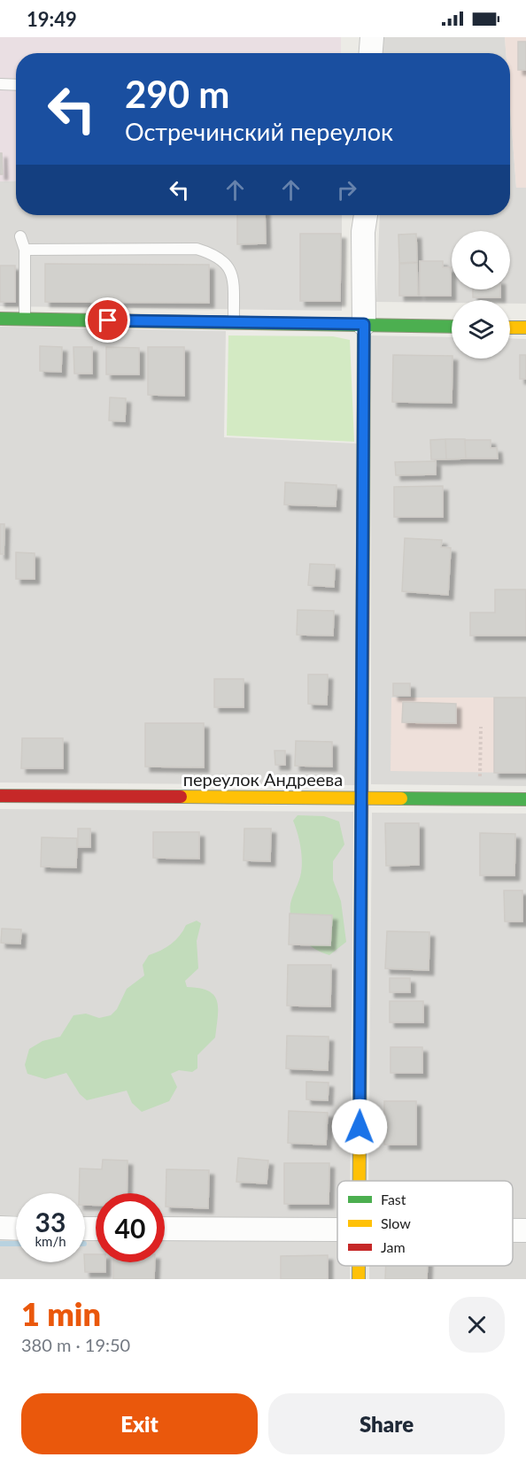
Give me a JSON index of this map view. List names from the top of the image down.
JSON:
{
  "streets": {
    "street": ["переулок Андреева"]
  },
  "legend": ["Fast", "Slow", "Jam"],
  "page": {
    "status": "19:49",
    "turn": ["290 m", "Остречинский переулок"],
    "speed": "33 km/h",
    "limit": "40",
    "heading": ["1 min", "380 m · 19:50"],
    "buttons": ["Exit", "Share"]
  }
}
